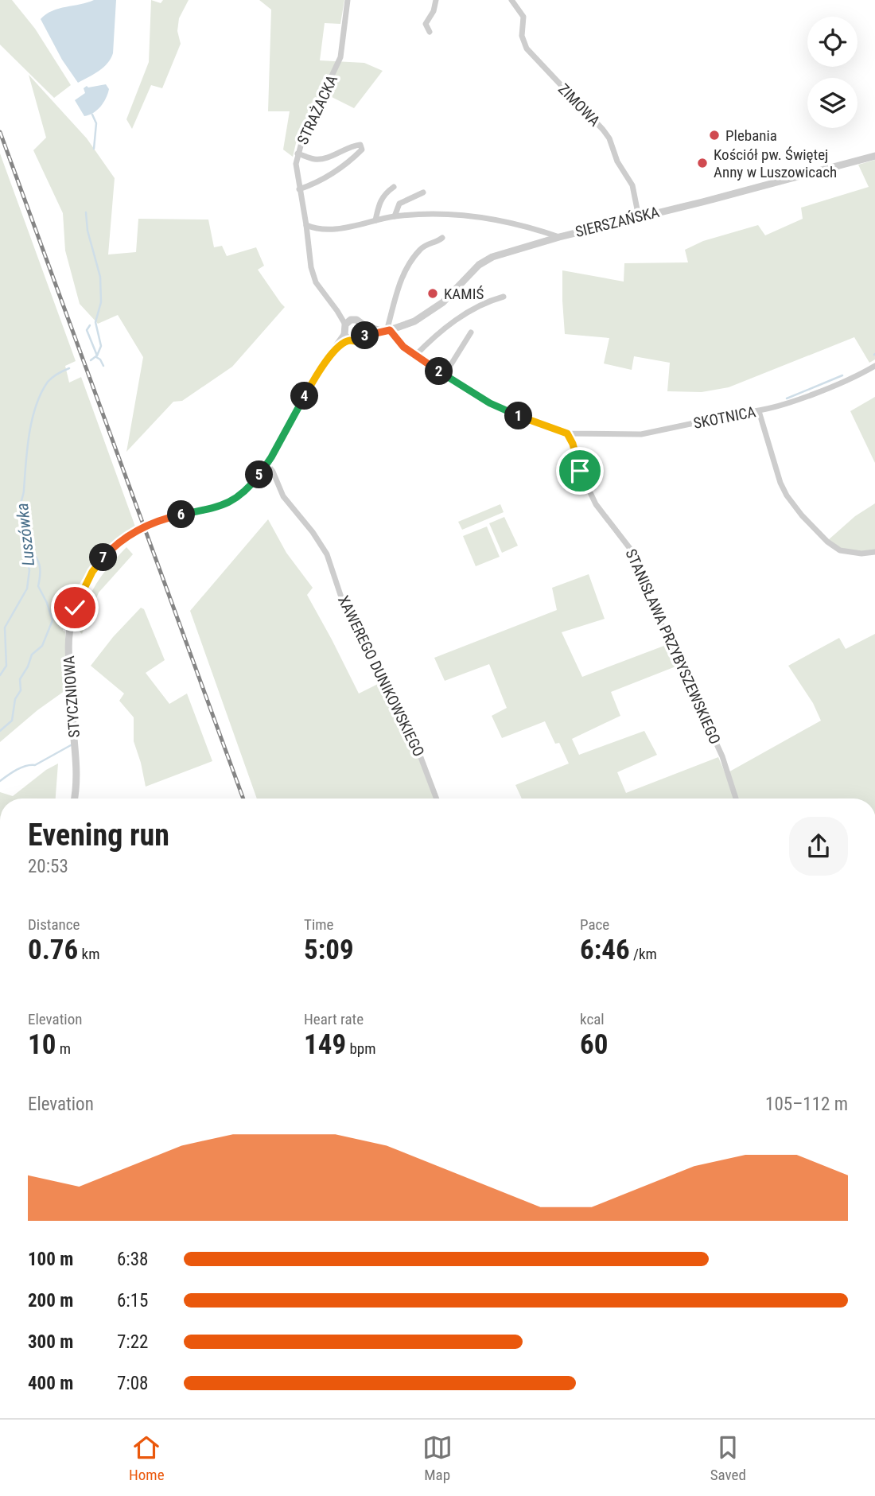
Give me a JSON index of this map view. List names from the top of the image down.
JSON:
{
  "streets": {
    "street": [
      "ZIMOWA",
      "STRAŻACKA",
      "SIERSZAŃSKA",
      "SKOTNICA",
      "STANISŁAWA PRZYBYSZEWSKIEGO",
      "XAWEREGO DUNIKOWSKIEGO",
      "STYCZNIOWA"
    ]
  },
  "crossings": [
    ["ZIMOWA", "SIERSZAŃSKA"],
    ["STRAŻACKA", "SIERSZAŃSKA"],
    ["STRAŻACKA", "STYCZNIOWA"],
    ["SIERSZAŃSKA", "STYCZNIOWA"],
    ["SKOTNICA", "STANISŁAWA PRZYBYSZEWSKIEGO"],
    ["XAWEREGO DUNIKOWSKIEGO", "STYCZNIOWA"]
  ],
  "water": ["Luszówka"],
  "places": ["Plebania", "Kościół pw. Świętej Anny w Luszowicach", "KAMIŚ"],
  "page": {
    "pins": [
      "3",
      "2",
      "4",
      "1",
      "5",
      "6",
      "7"
    ],
    "heading": ["Evening run", "20:53"],
    "stats": [
      ["Distance", "0.76 km"],
      ["Time", "5:09"],
      ["Pace", "6:46 /km"],
      ["Elevation", "10 m"],
      ["Heart rate", "149 bpm"],
      ["kcal", "60"]
    ],
    "chart": ["Elevation", "105–112 m"],
    "list": [
      {
        "name": "100 m",
        "note": "6:38"
      },
      {
        "name": "200 m",
        "note": "6:15"
      },
      {
        "name": "300 m",
        "note": "7:22"
      },
      {
        "name": "400 m",
        "note": "7:08"
      }
    ],
    "tabs": ["Home", "Map", "Saved"]
  }
}
